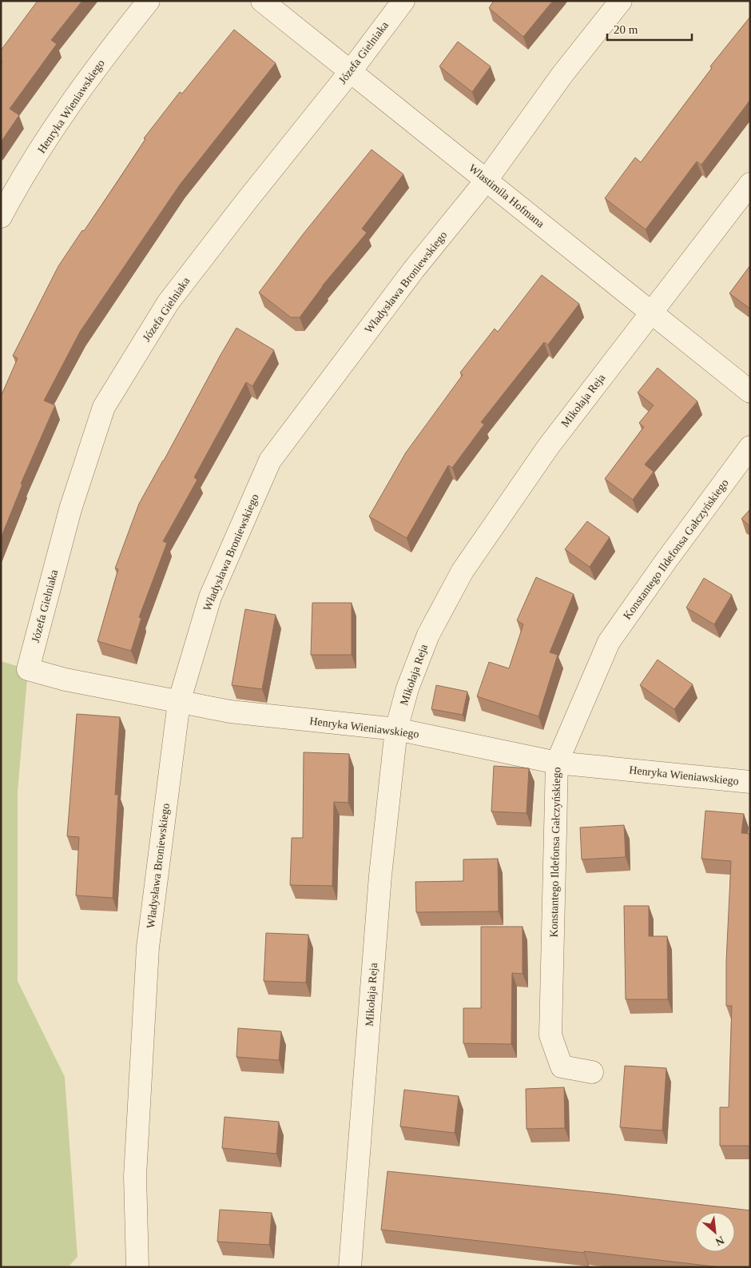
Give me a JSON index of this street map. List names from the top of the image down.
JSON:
{
  "streets": {
    "street": [
      "Józefa Gielniaka",
      "Henryka Wieniawskiego",
      "Wlastimila Hofmana",
      "Władysława Broniewskiego",
      "Mikołaja Reja",
      "Konstantego Ildefonsa Gałczyńskiego"
    ]
  },
  "crossings": [
    ["Józefa Gielniaka", "Henryka Wieniawskiego"],
    ["Józefa Gielniaka", "Wlastimila Hofmana"],
    ["Henryka Wieniawskiego", "Władysława Broniewskiego"],
    ["Henryka Wieniawskiego", "Mikołaja Reja"],
    ["Henryka Wieniawskiego", "Konstantego Ildefonsa Gałczyńskiego"],
    ["Wlastimila Hofmana", "Władysława Broniewskiego"],
    ["Wlastimila Hofmana", "Mikołaja Reja"]
  ],
  "scale_bar": "20 m",
  "north": "bottom right"
}
